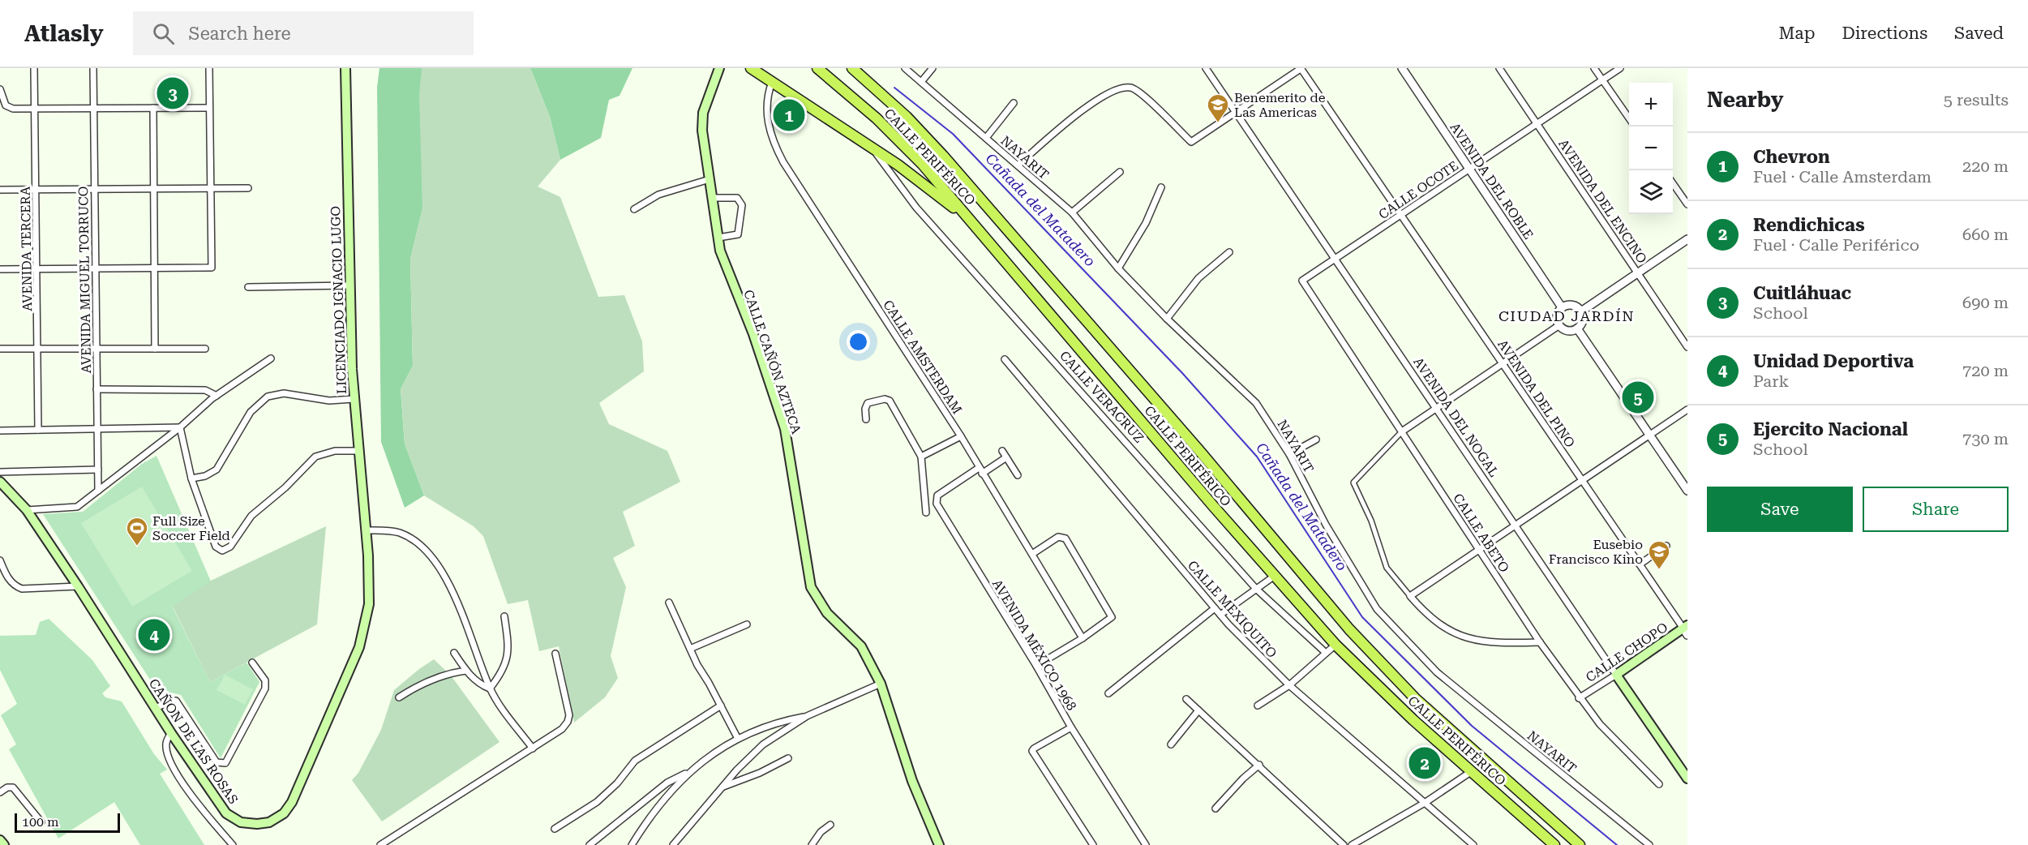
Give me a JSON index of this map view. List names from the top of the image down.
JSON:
{
  "streets": {
    "highway": ["CALLE PERIFÉRICO"],
    "main road": [
      "LICENCIADO IGNACIO LUGO",
      "CALLE CAÑÓN AZTECA",
      "AVENIDA DEL NOGAL",
      "CALLE CHOPO",
      "CAÑON DE LAS ROSAS"
    ],
    "street": [
      "NAYARIT",
      "AVENIDA DEL ROBLE",
      "CALLE OCOTE",
      "AVENIDA DEL ENCINO",
      "AVENIDA TERCERA",
      "AVENIDA MIGUEL TORRUCO",
      "CALLE AMSTERDAM",
      "AVENIDA DEL PINO",
      "CALLE VERACRUZ",
      "CALLE ABETO",
      "CALLE MEXIQUITO",
      "AVENIDA MÉXICO 1968"
    ]
  },
  "crossings": [
    ["AVENIDA DEL ROBLE", "CALLE OCOTE"],
    ["CALLE OCOTE", "AVENIDA DEL ENCINO"],
    ["CALLE OCOTE", "AVENIDA DEL PINO"],
    ["CALLE OCOTE", "AVENIDA DEL NOGAL"],
    ["CALLE OCOTE", "CALLE ABETO"],
    ["LICENCIADO IGNACIO LUGO", "CAÑON DE LAS ROSAS"],
    ["CALLE AMSTERDAM", "AVENIDA MÉXICO 1968"],
    ["AVENIDA DEL PINO", "CALLE CHOPO"],
    ["AVENIDA DEL NOGAL", "CALLE CHOPO"],
    ["CALLE ABETO", "CALLE CHOPO"]
  ],
  "districts": ["CIUDAD JARDÍN"],
  "water": ["Cañada del Matadero"],
  "places": {
    "school or university": ["Benemerito de Las Americas", "Eusebio Francisco Kino"],
    "sports": ["Full Size Soccer Field"]
  },
  "scale_bar": "100 m",
  "page": {
    "header": "Atlasly",
    "search": "Search here",
    "nav": ["Map", "Directions", "Saved"],
    "heading": ["Nearby", "5 results"],
    "pins": [
      "3",
      "1",
      "5",
      "4",
      "2"
    ],
    "map_buttons": ["+", "−"],
    "list": [
      {
        "mark": "1",
        "name": "Chevron",
        "note": "Fuel · Calle Amsterdam",
        "value": "220 m"
      },
      {
        "mark": "2",
        "name": "Rendichicas",
        "note": "Fuel · Calle Periférico",
        "value": "660 m"
      },
      {
        "mark": "3",
        "name": "Cuitláhuac",
        "note": "School",
        "value": "690 m"
      },
      {
        "mark": "4",
        "name": "Unidad Deportiva",
        "note": "Park",
        "value": "720 m"
      },
      {
        "mark": "5",
        "name": "Ejercito Nacional",
        "note": "School",
        "value": "730 m"
      }
    ],
    "buttons": ["Save", "Share"],
    "scale": "100 m"
  }
}
